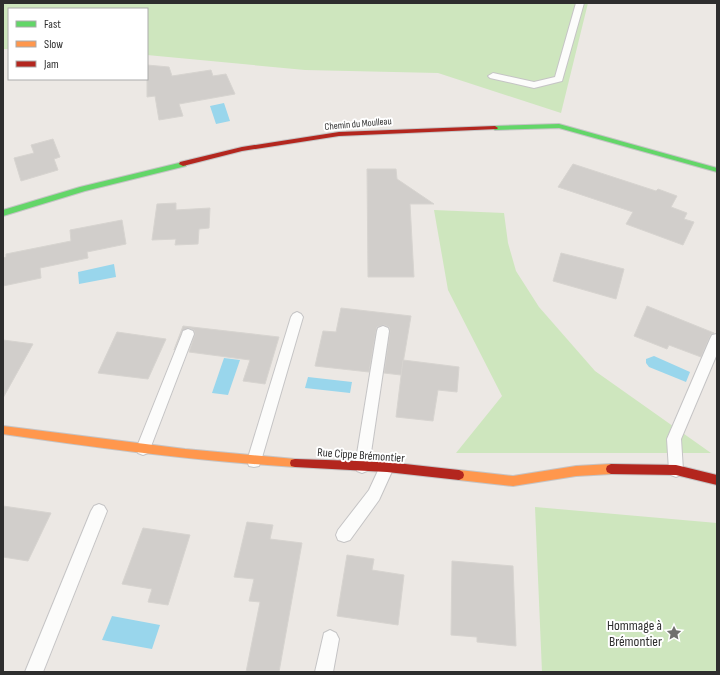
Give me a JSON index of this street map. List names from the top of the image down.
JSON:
{
  "streets": {
    "street": ["Chemin du Moulleau", "Rue Cippe Brémontier"]
  },
  "places": {
    "place": ["Hommage à Brémontier"]
  },
  "legend": ["Fast", "Slow", "Jam"]
}
